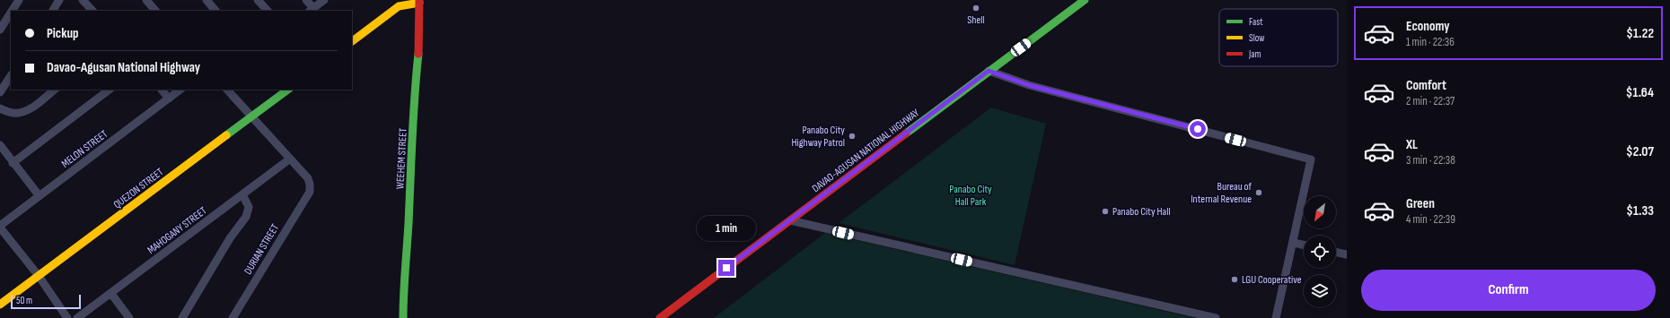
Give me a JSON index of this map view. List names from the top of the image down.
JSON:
{
  "streets": {
    "main road": ["DAVAO-AGUSAN NATIONAL HIGHWAY", "WEEHEM STREET", "QUEZON STREET"],
    "street": ["MELON STREET", "MAHOGANY STREET", "DURIAN STREET"]
  },
  "crossings": [
    ["MAHOGANY STREET", "DURIAN STREET"]
  ],
  "parks": ["Panabo City Hall Park"],
  "places": [
    "Shell",
    "Panabo City Highway Patrol",
    "Bureau of Internal Revenue",
    "Panabo City Hall",
    "LGU Cooperative"
  ],
  "legend": ["Fast", "Slow", "Jam"],
  "scale_bar": "50 m",
  "north": "bottom left",
  "page": {
    "list": [
      {
        "name": "Economy",
        "note": "1 min · 22:36",
        "value": "$1.22"
      },
      {
        "name": "Comfort",
        "note": "2 min · 22:37",
        "value": "$1.64"
      },
      {
        "name": "XL",
        "note": "3 min · 22:38",
        "value": "$2.07"
      },
      {
        "name": "Green",
        "note": "4 min · 22:39",
        "value": "$1.33"
      }
    ],
    "banner": ["Pickup", "Davao-Agusan National Highway"],
    "bubble": "1 min",
    "buttons": "Confirm",
    "scale": "50 m"
  }
}
